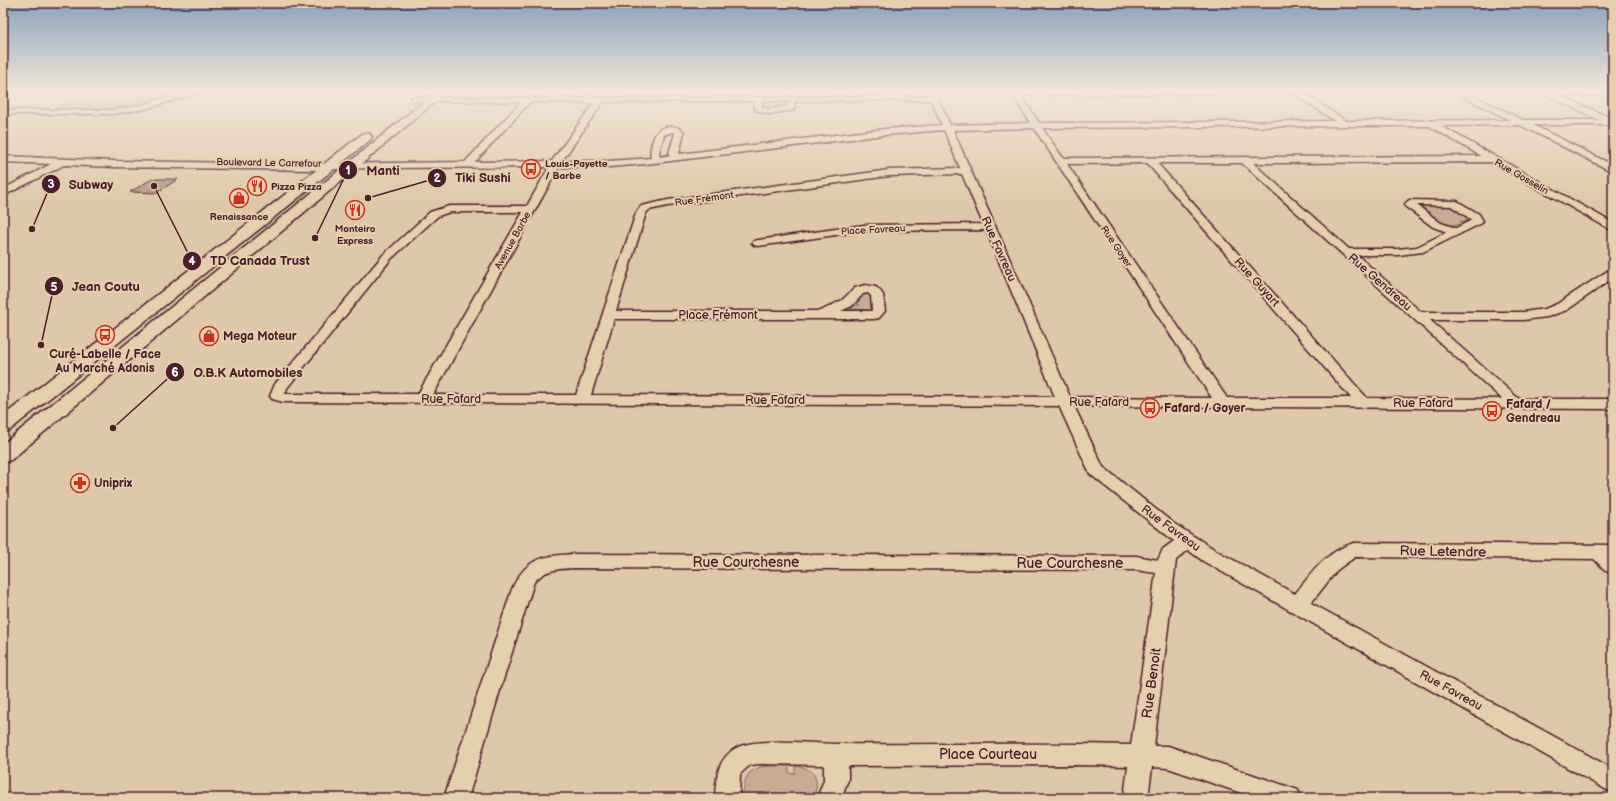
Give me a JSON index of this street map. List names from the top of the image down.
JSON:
{
  "streets": {
    "street": [
      "Boulevard Le Carrefour",
      "Rue Gosselin",
      "Rue Frémont",
      "Place Favreau",
      "Avenue Barbe",
      "Rue Goyer",
      "Rue Favreau",
      "Rue Guyart",
      "Rue Gendreau",
      "Place Frémont",
      "Rue Fafard",
      "Rue Letendre",
      "Rue Courchesne",
      "Rue Benoit",
      "Place Courteau"
    ]
  },
  "crossings": [
    ["Boulevard Le Carrefour", "Avenue Barbe"],
    ["Boulevard Le Carrefour", "Rue Favreau"],
    ["Rue Frémont", "Rue Favreau"],
    ["Rue Frémont", "Place Frémont"],
    ["Rue Frémont", "Rue Fafard"],
    ["Place Favreau", "Rue Favreau"],
    ["Avenue Barbe", "Rue Fafard"],
    ["Rue Goyer", "Rue Fafard"],
    ["Rue Favreau", "Rue Fafard"],
    ["Rue Favreau", "Rue Letendre"],
    ["Rue Guyart", "Rue Fafard"],
    ["Rue Gendreau", "Rue Fafard"],
    ["Rue Courchesne", "Rue Benoit"],
    ["Rue Benoit", "Place Courteau"]
  ],
  "places": {
    "bus stop": [
      "Louis-Payette / Barbe",
      "Curé-Labelle / Face Au Marché Adonis",
      "Fafard / Goyer",
      "Fafard / Gendreau"
    ],
    "other": [
      "TD Canada Trust",
      "Tiki Sushi",
      "Subway",
      "Manti",
      "Jean Coutu",
      "O.B.K Automobiles"
    ],
    "restaurant": ["Pizza Pizza", "Monteiro Express"],
    "shop": ["Renaissance", "Mega Moteur"],
    "pharmacy": ["Uniprix"]
  }
}
